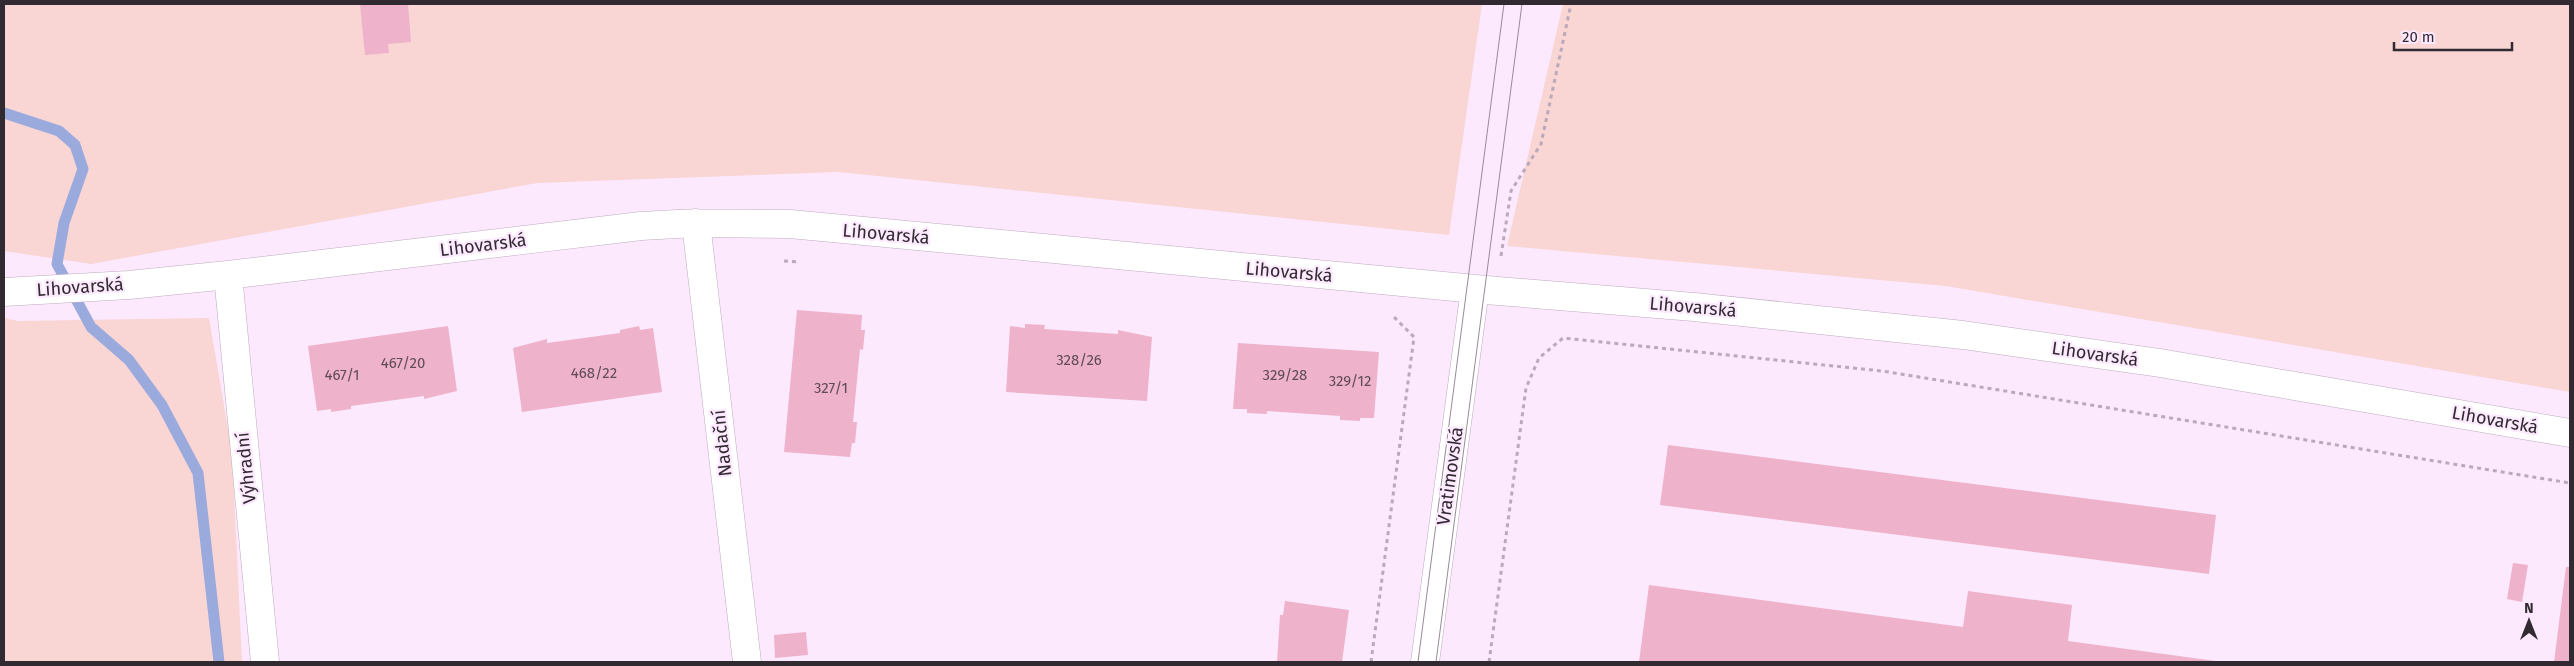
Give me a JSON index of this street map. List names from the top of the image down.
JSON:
{
  "streets": {
    "street": [
      "Lihovarská",
      "Nadační",
      "Výhradní",
      "Vratimovská"
    ]
  },
  "crossings": [
    ["Lihovarská", "Nadační"],
    ["Lihovarská", "Výhradní"],
    ["Lihovarská", "Vratimovská"]
  ],
  "house_numbers": [
    "328/26",
    "467/20",
    "468/22",
    "467/1",
    "329/28",
    "329/12",
    "327/1"
  ],
  "scale_bar": "20 m",
  "north": "top"
}
